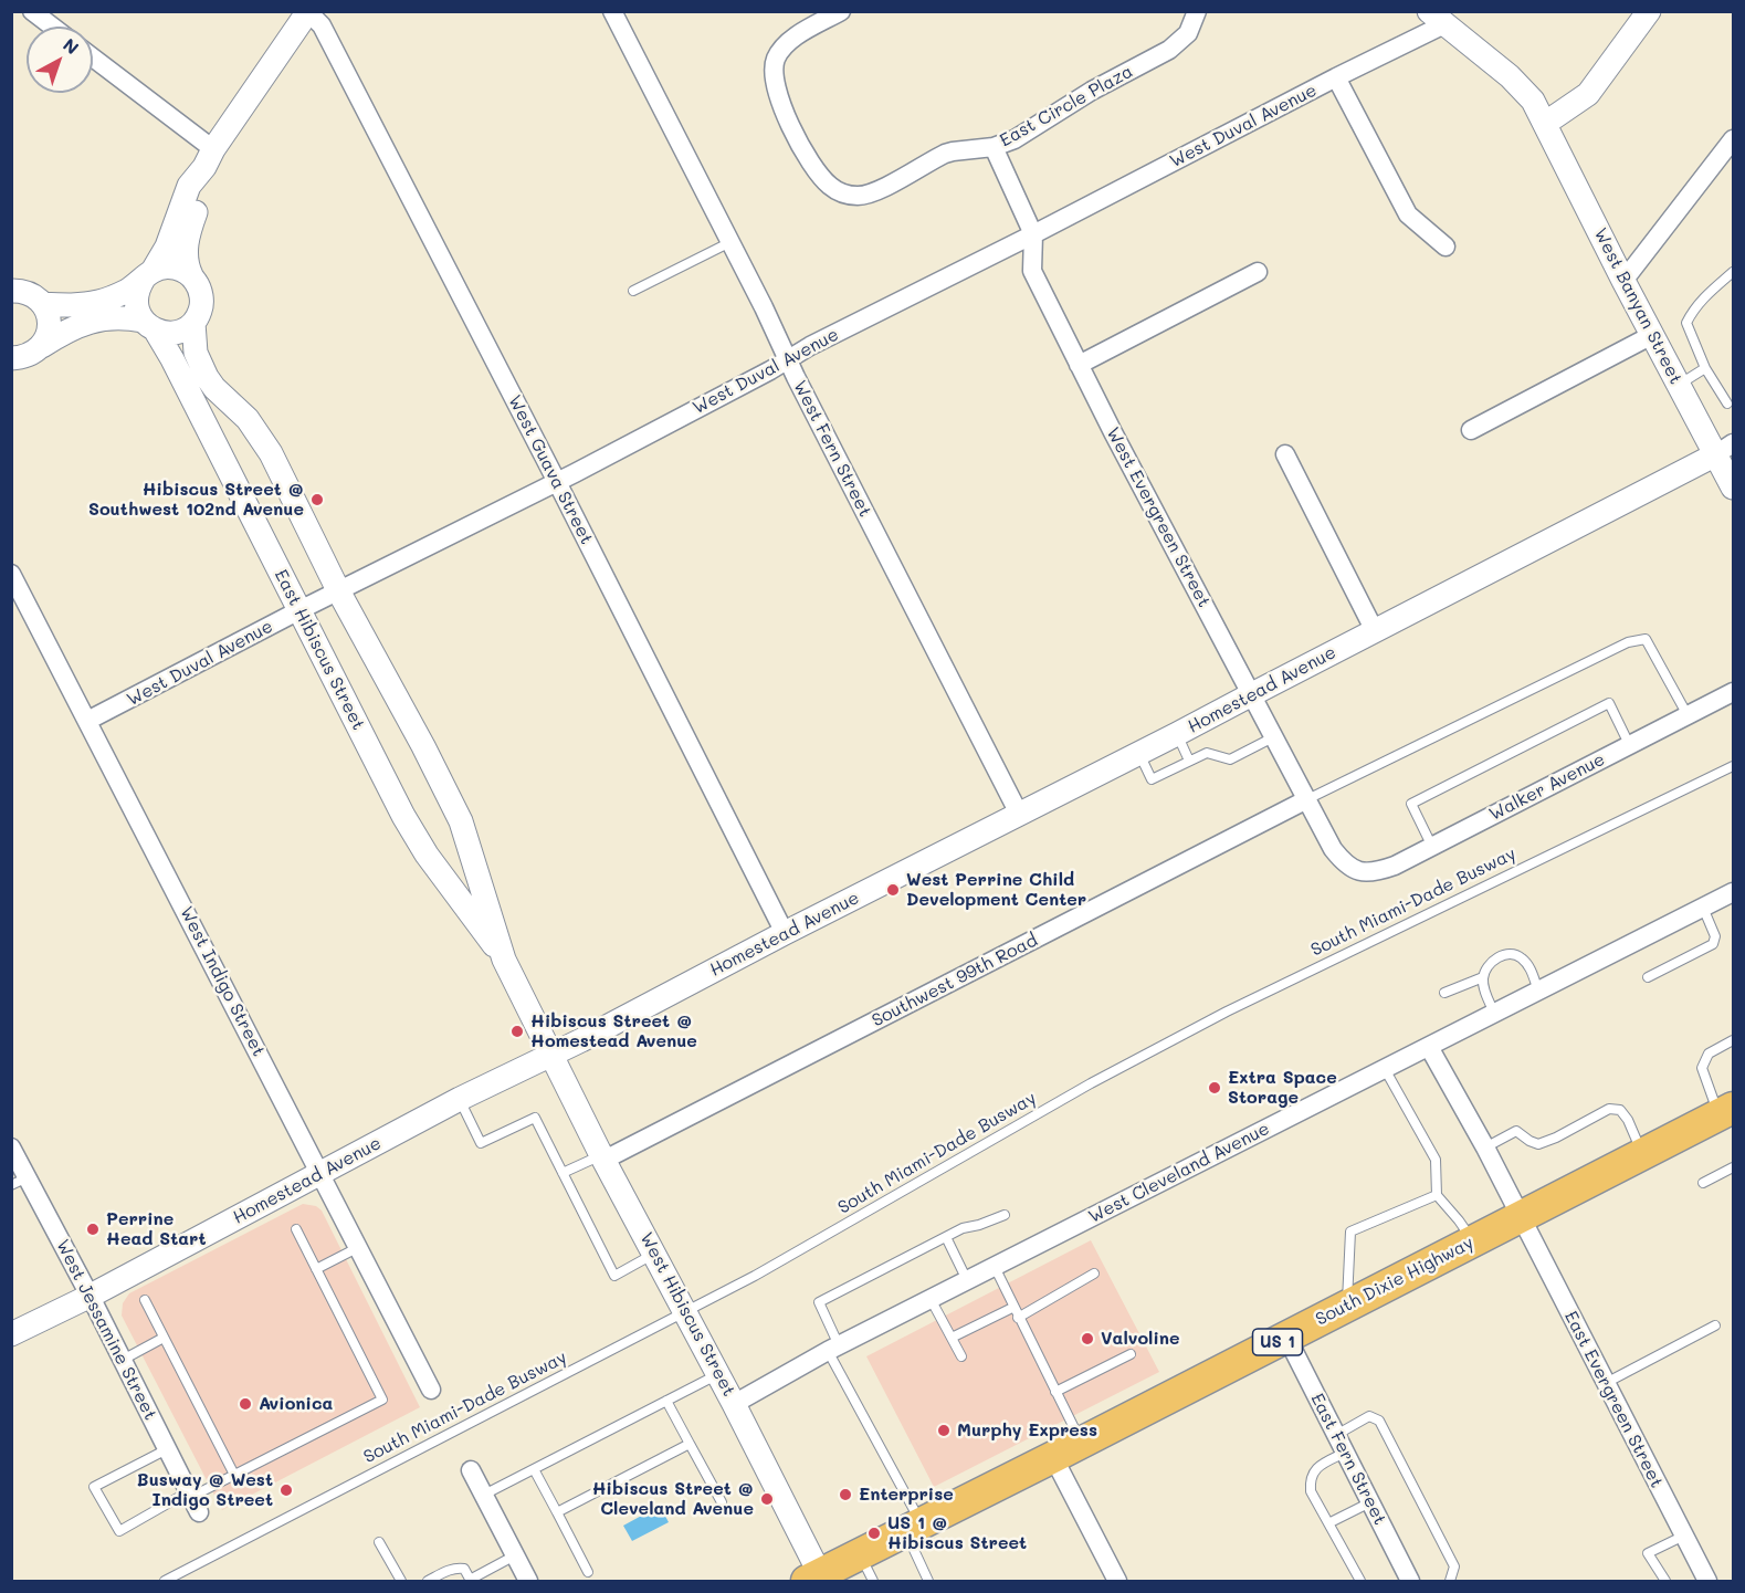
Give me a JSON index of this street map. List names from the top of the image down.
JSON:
{
  "streets": {
    "highway": ["South Dixie Highway", "US 1"],
    "street": [
      "East Circle Plaza",
      "West Duval Avenue",
      "West Banyan Street",
      "West Fern Street",
      "West Guava Street",
      "West Evergreen Street",
      "East Hibiscus Street",
      "Homestead Avenue",
      "Walker Avenue",
      "Southwest 99th Road",
      "West Indigo Street",
      "West Cleveland Avenue",
      "West Hibiscus Street",
      "West Jessamine Street",
      "East Evergreen Street",
      "East Fern Street"
    ],
    "lane": ["South Miami-Dade Busway"]
  },
  "crossings": [
    ["East Circle Plaza", "West Evergreen Street"],
    ["West Duval Avenue", "West Banyan Street"],
    ["West Duval Avenue", "West Fern Street"],
    ["West Duval Avenue", "West Guava Street"],
    ["West Duval Avenue", "West Evergreen Street"],
    ["West Duval Avenue", "East Hibiscus Street"],
    ["West Duval Avenue", "West Indigo Street"],
    ["West Banyan Street", "Homestead Avenue"],
    ["West Fern Street", "Homestead Avenue"],
    ["West Guava Street", "Homestead Avenue"],
    ["West Evergreen Street", "Homestead Avenue"],
    ["West Evergreen Street", "Walker Avenue"],
    ["West Evergreen Street", "Southwest 99th Road"],
    ["East Hibiscus Street", "Homestead Avenue"],
    ["East Hibiscus Street", "West Hibiscus Street"],
    ["Homestead Avenue", "West Indigo Street"],
    ["Homestead Avenue", "West Hibiscus Street"],
    ["Homestead Avenue", "West Jessamine Street"],
    ["South Miami-Dade Busway", "West Hibiscus Street"],
    ["Southwest 99th Road", "West Hibiscus Street"],
    ["West Cleveland Avenue", "West Hibiscus Street"],
    ["South Dixie Highway", "West Hibiscus Street"],
    ["South Dixie Highway", "East Evergreen Street"],
    ["South Dixie Highway", "East Fern Street"]
  ],
  "places": [
    "Hibiscus Street @ Southwest 102nd Avenue",
    "West Perrine Child Development Center",
    "Hibiscus Street @ Homestead Avenue",
    "Extra Space Storage",
    "Perrine Head Start",
    "Valvoline",
    "Avionica",
    "Murphy Express",
    "Busway @ West Indigo Street",
    "Enterprise",
    "Hibiscus Street @ Cleveland Avenue",
    "US 1 @ Hibiscus Street"
  ],
  "north": "top right"
}
